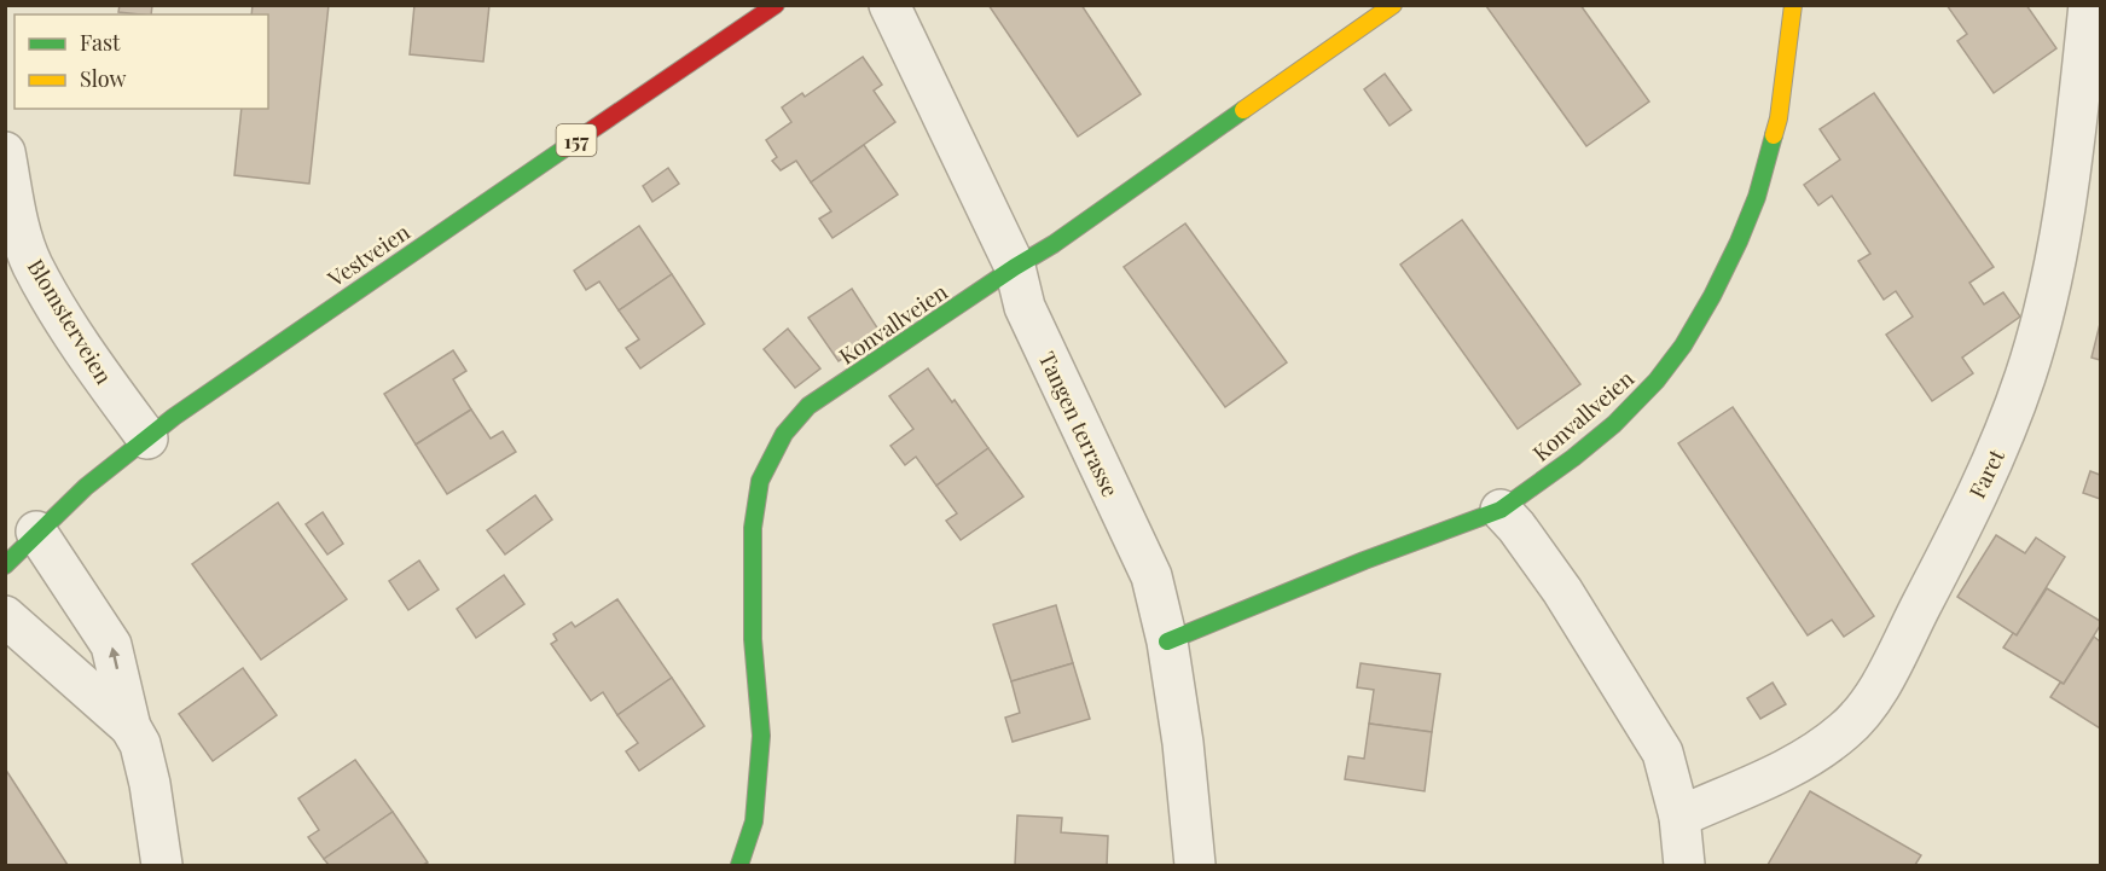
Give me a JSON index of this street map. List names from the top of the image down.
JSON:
{
  "streets": {
    "street": [
      "157",
      "Vestveien",
      "Blomsterveien",
      "Konvallveien",
      "Tangen terrasse",
      "Faret"
    ]
  },
  "crossings": [
    ["Vestveien", "Blomsterveien"],
    ["Konvallveien", "Tangen terrasse"]
  ],
  "legend": ["Fast", "Slow"]
}
